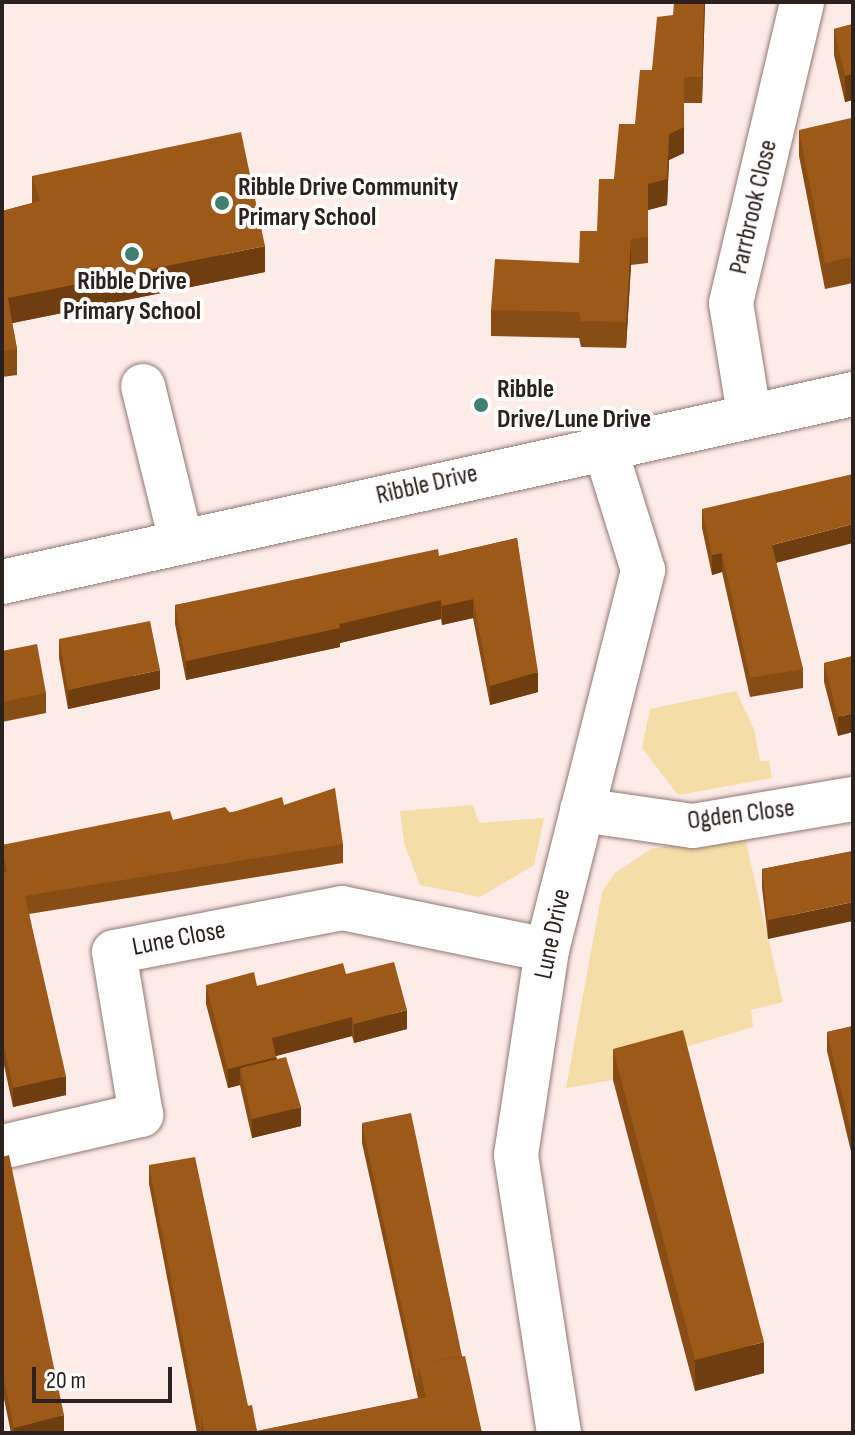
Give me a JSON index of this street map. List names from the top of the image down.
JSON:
{
  "streets": {
    "street": [
      "Parrbrook Close",
      "Ribble Drive",
      "Ogden Close",
      "Lune Drive",
      "Lune Close"
    ]
  },
  "crossings": [
    ["Parrbrook Close", "Ribble Drive"],
    ["Ribble Drive", "Lune Drive"],
    ["Ogden Close", "Lune Drive"],
    ["Lune Drive", "Lune Close"]
  ],
  "places": ["Ribble Drive Community Primary School", "Ribble Drive Primary School", "Ribble Drive/Lune Drive"],
  "scale_bar": "20 m"
}
